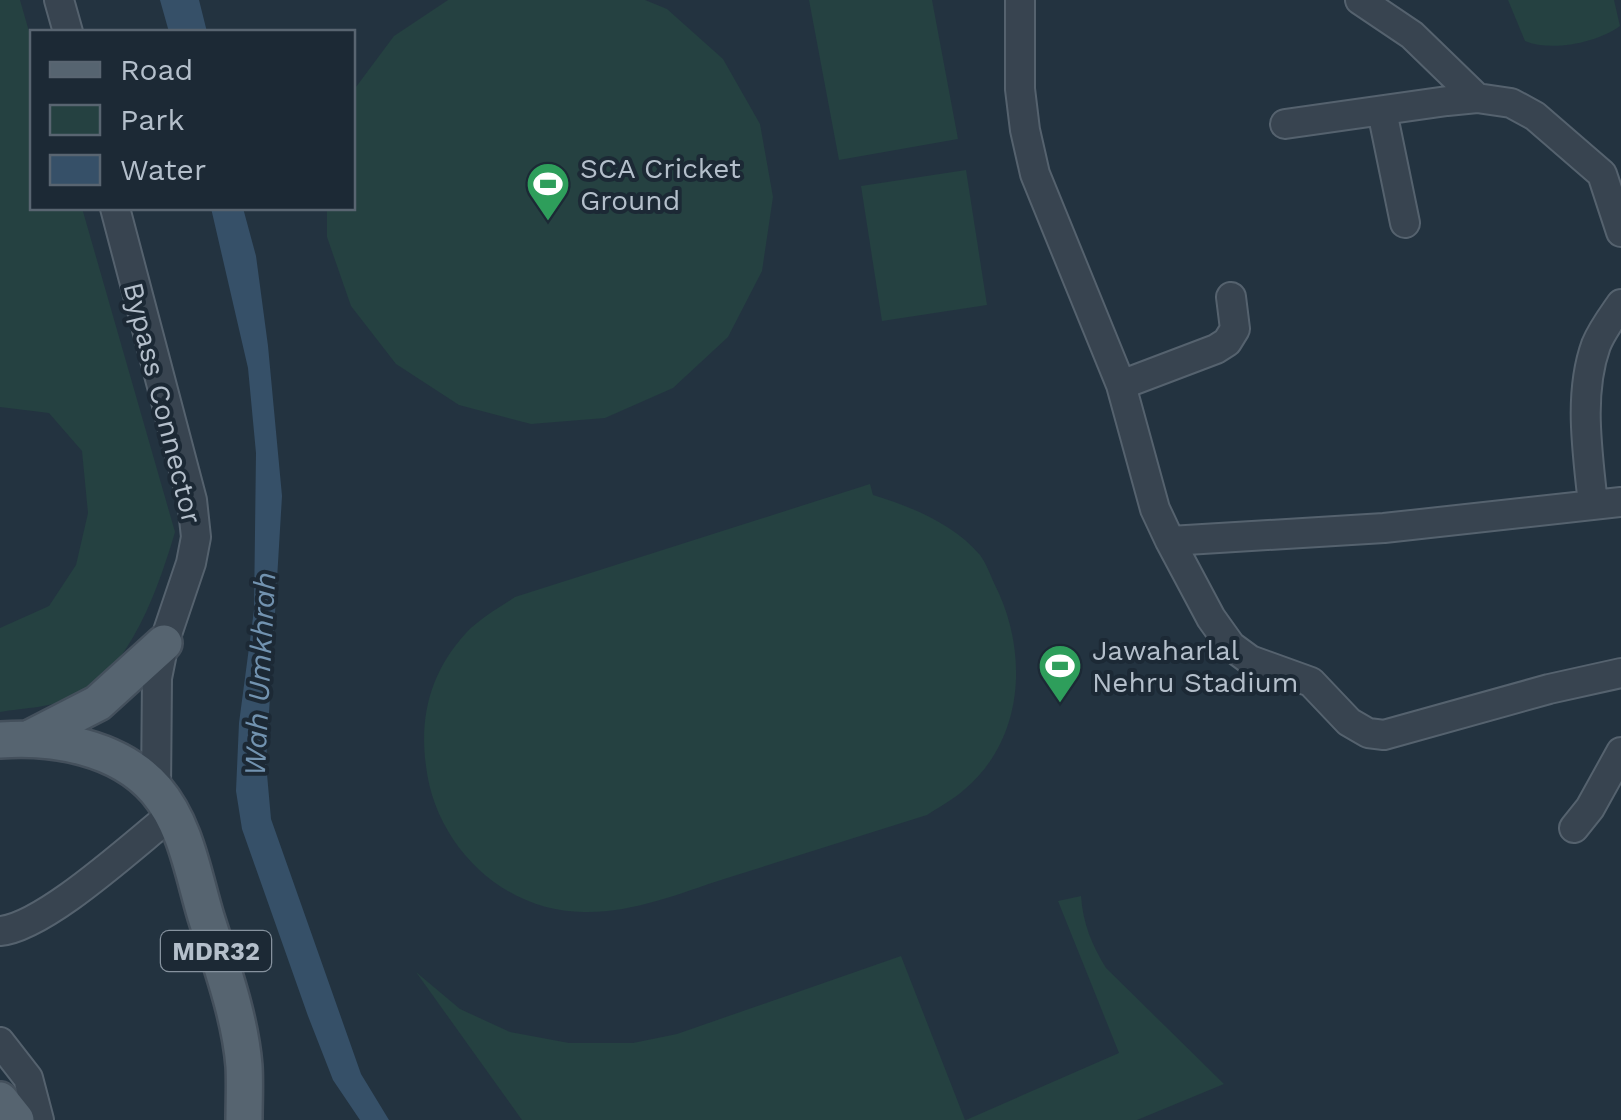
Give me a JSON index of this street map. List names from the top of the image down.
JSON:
{
  "streets": {
    "main road": ["Bypass Connector", "MDR32"]
  },
  "water": ["Wah Umkhrah"],
  "places": {
    "sports": ["SCA Cricket Ground", "Jawaharlal Nehru Stadium"]
  },
  "legend": ["Road", "Park", "Water"]
}
